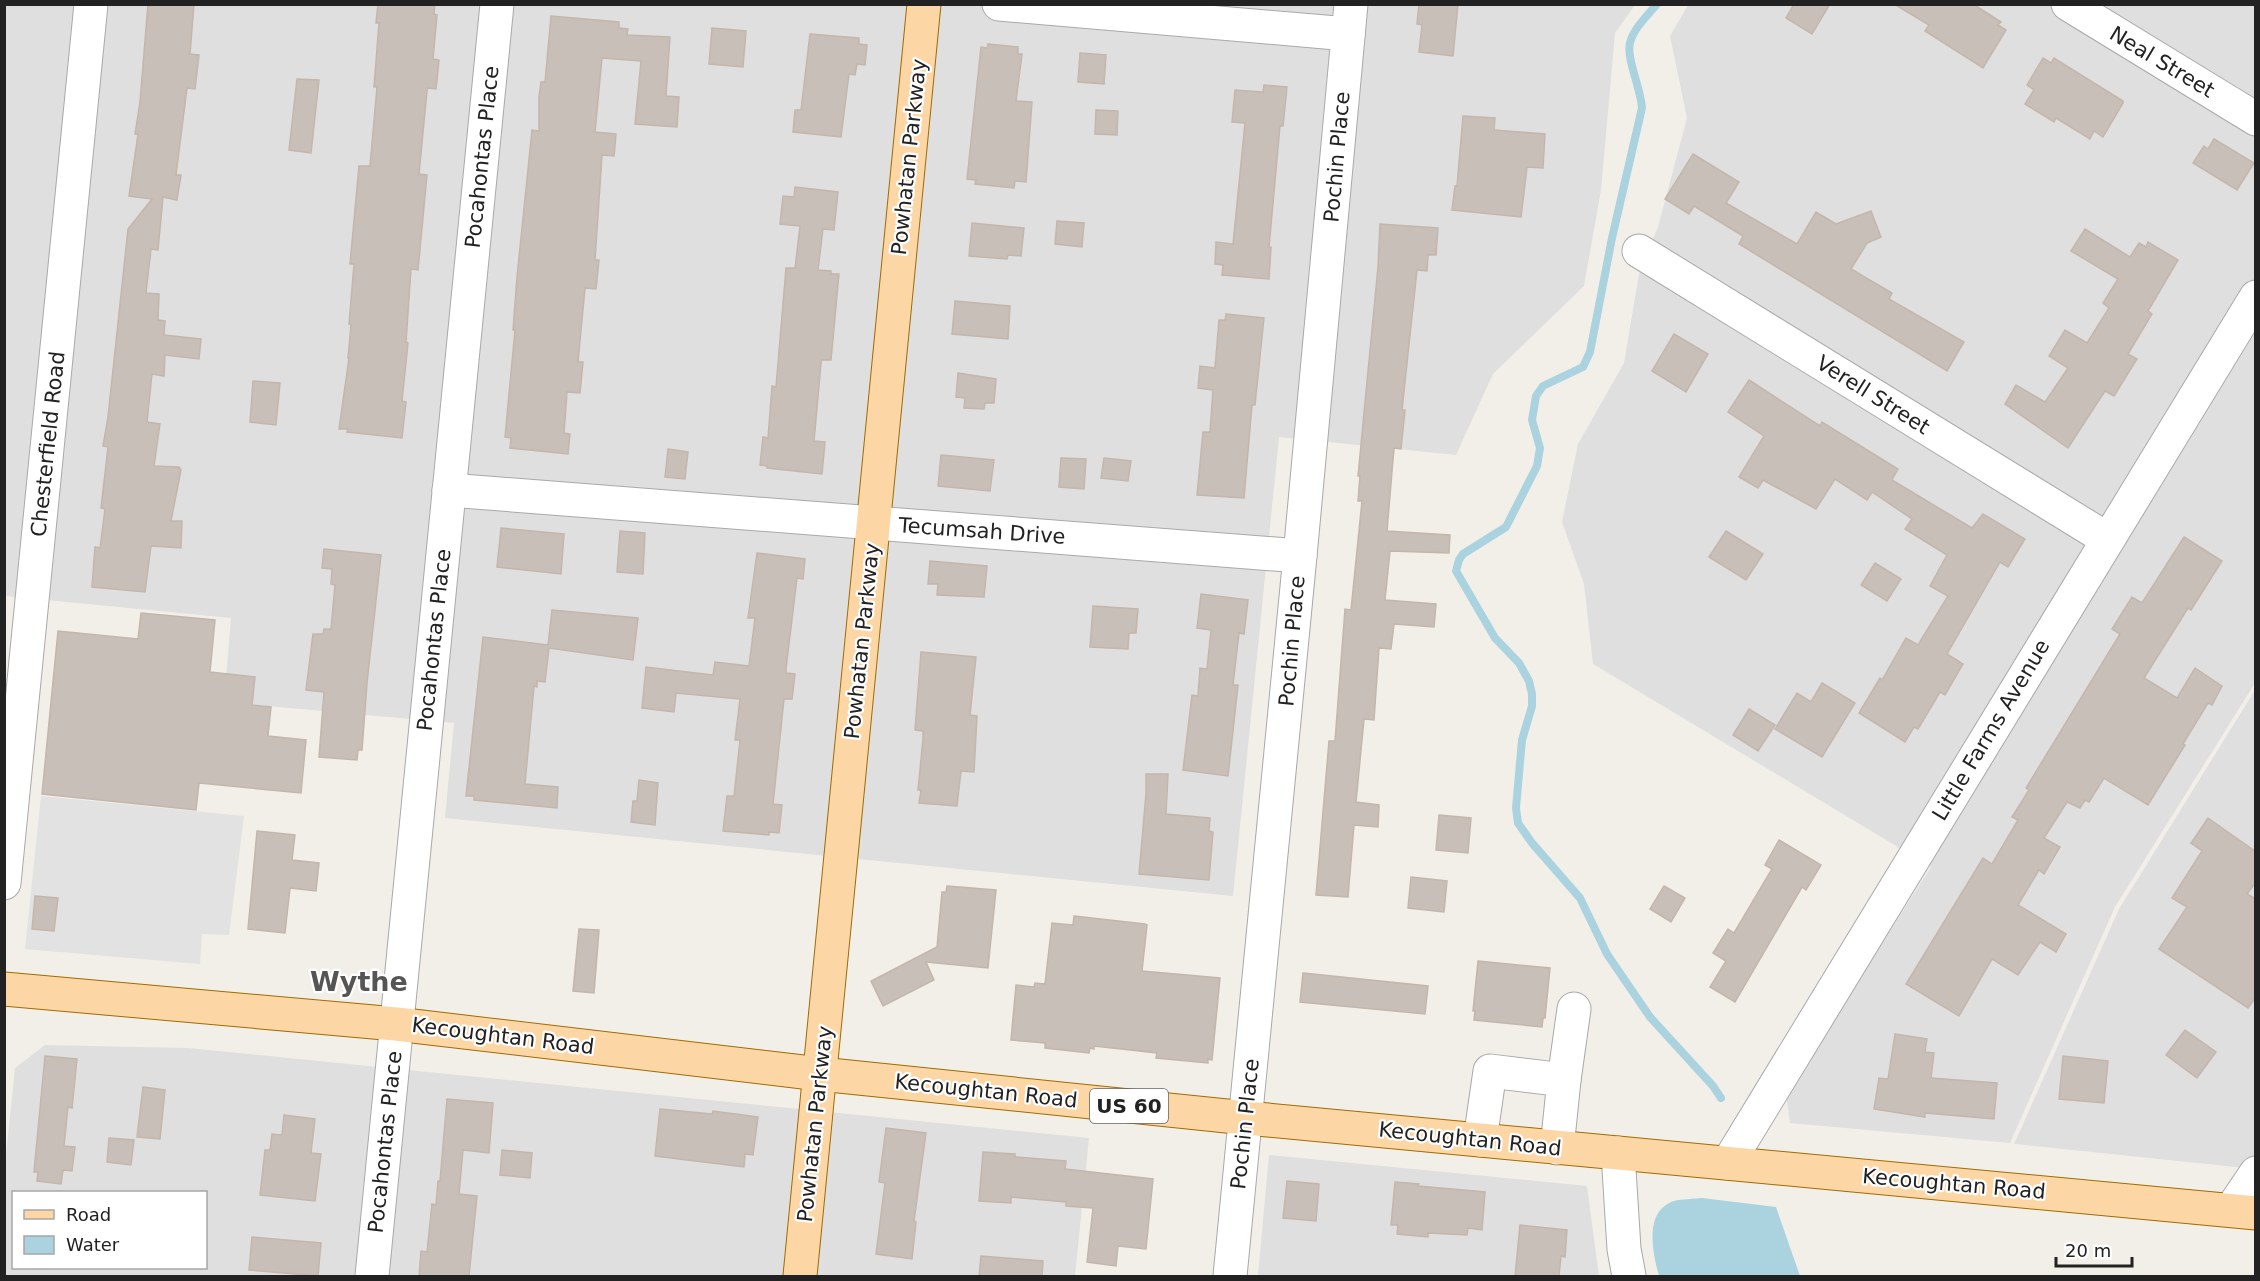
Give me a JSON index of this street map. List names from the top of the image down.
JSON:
{
  "streets": {
    "main road": ["Powhatan Parkway", "Kecoughtan Road", "US 60"],
    "street": [
      "Neal Street",
      "Pocahontas Place",
      "Pochin Place",
      "Verell Street",
      "Chesterfield Road",
      "Tecumsah Drive",
      "Little Farms Avenue"
    ]
  },
  "crossings": [
    ["Pocahontas Place", "Tecumsah Drive"],
    ["Pocahontas Place", "Kecoughtan Road"],
    ["Powhatan Parkway", "Tecumsah Drive"],
    ["Powhatan Parkway", "Kecoughtan Road"],
    ["Pochin Place", "Tecumsah Drive"],
    ["Pochin Place", "Kecoughtan Road"],
    ["Verell Street", "Little Farms Avenue"],
    ["Little Farms Avenue", "Kecoughtan Road"]
  ],
  "districts": ["Wythe"],
  "legend": ["Road", "Water"],
  "scale_bar": "20 m"
}
